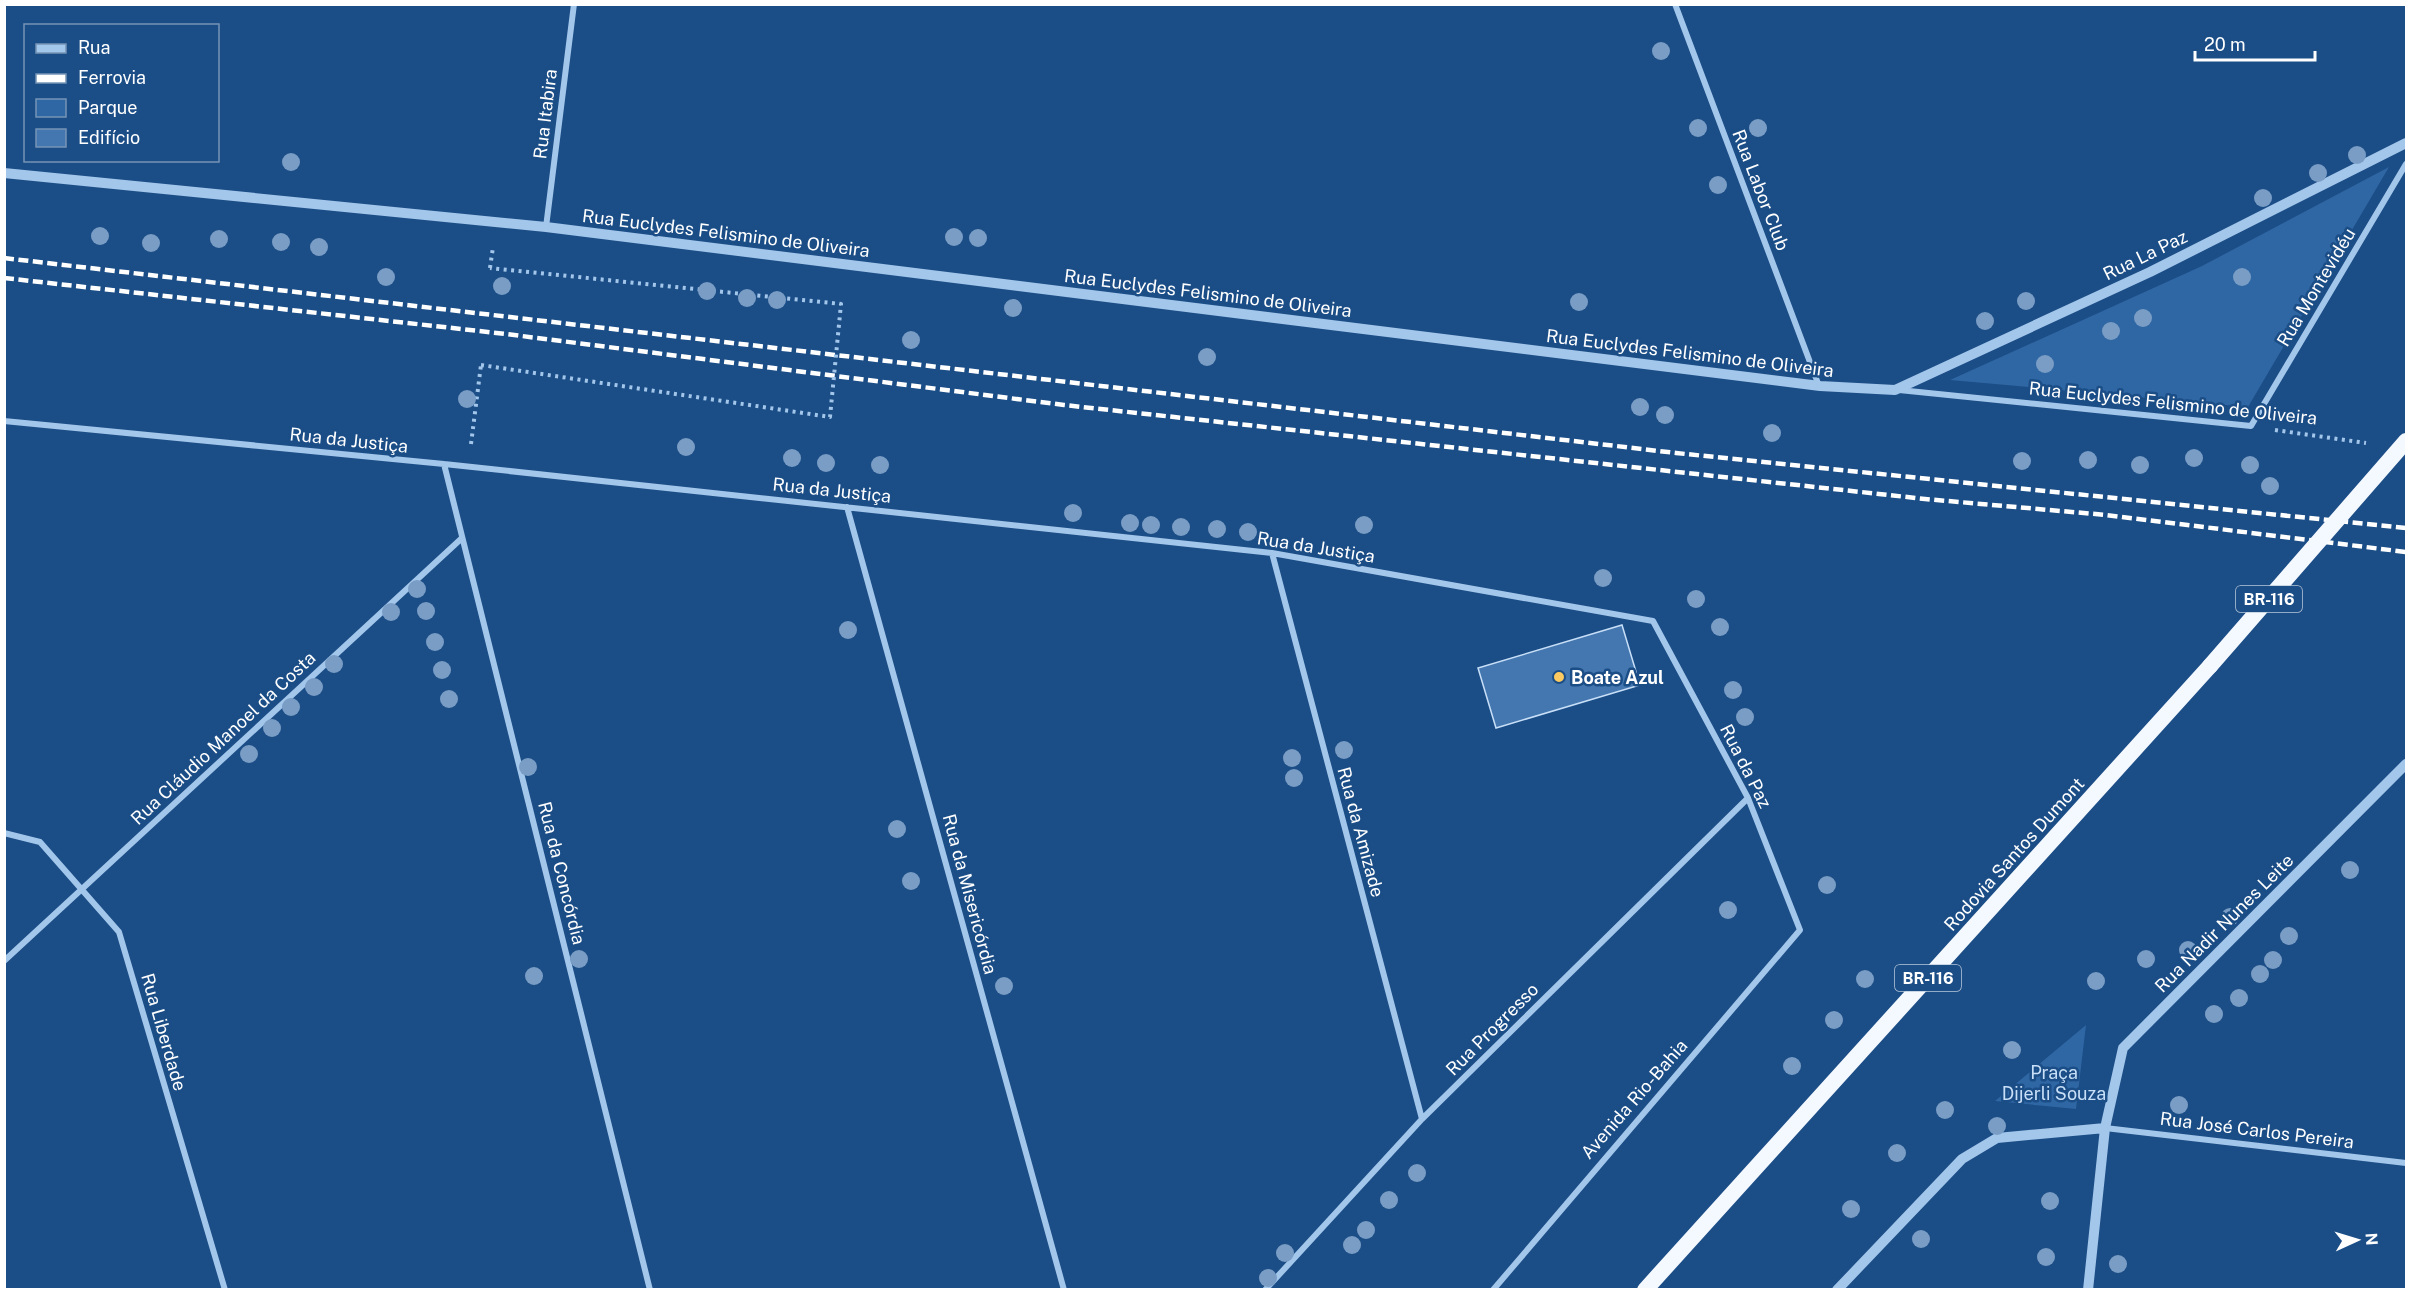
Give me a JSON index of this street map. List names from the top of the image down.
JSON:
{
  "streets": {
    "highway": ["BR-116", "Rodovia Santos Dumont"],
    "street": [
      "Rua Itabira",
      "Rua Labor Club",
      "Rua Euclydes Felismino de Oliveira",
      "Rua La Paz",
      "Rua Montevidéu",
      "Rua da Justiça",
      "Rua Cláudio Manoel da Costa",
      "Rua da Paz",
      "Rua da Amizade",
      "Rua da Concórdia",
      "Rua da Misericórdia",
      "Rua Nadir Nunes Leite",
      "Rua Progresso",
      "Rua Liberdade",
      "Avenida Rio-Bahia",
      "Rua José Carlos Pereira"
    ]
  },
  "crossings": [
    ["Rua Itabira", "Rua Euclydes Felismino de Oliveira"],
    ["Rua Labor Club", "Rua Euclydes Felismino de Oliveira"],
    ["Rua Euclydes Felismino de Oliveira", "Rua La Paz"],
    ["Rua Euclydes Felismino de Oliveira", "Rua Montevidéu"],
    ["Rua da Justiça", "Rua da Paz"],
    ["Rua da Justiça", "Rua da Amizade"],
    ["Rua da Justiça", "Rua da Concórdia"],
    ["Rua da Justiça", "Rua da Misericórdia"],
    ["Rua Cláudio Manoel da Costa", "Rua da Concórdia"],
    ["Rua Cláudio Manoel da Costa", "Rua Liberdade"],
    ["Rua da Paz", "Rua Progresso"],
    ["Rua da Paz", "Avenida Rio-Bahia"],
    ["Rua da Amizade", "Rua Progresso"],
    ["Rua Nadir Nunes Leite", "Rua José Carlos Pereira"]
  ],
  "parks": ["Praça Dijerli Souza"],
  "places": ["Boate Azul"],
  "legend": [
    "Rua",
    "Ferrovia",
    "Parque",
    "Edifício"
  ],
  "scale_bar": "20 m",
  "north": "right"
}
